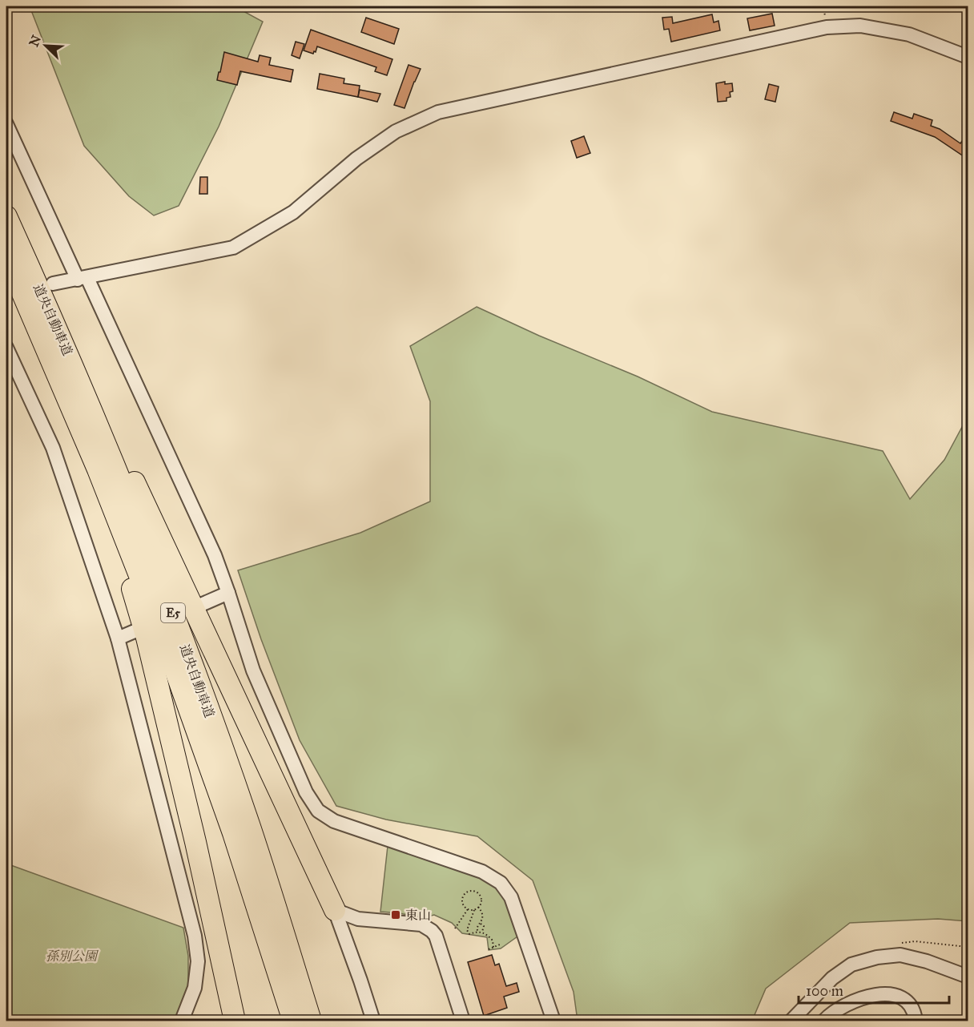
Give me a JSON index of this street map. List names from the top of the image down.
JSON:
{
  "streets": {
    "highway": ["道央自動車道", "E5"]
  },
  "parks": ["孫別公園"],
  "places": {
    "transit": ["東山"]
  },
  "scale_bar": "100 m",
  "north": "top left"
}
